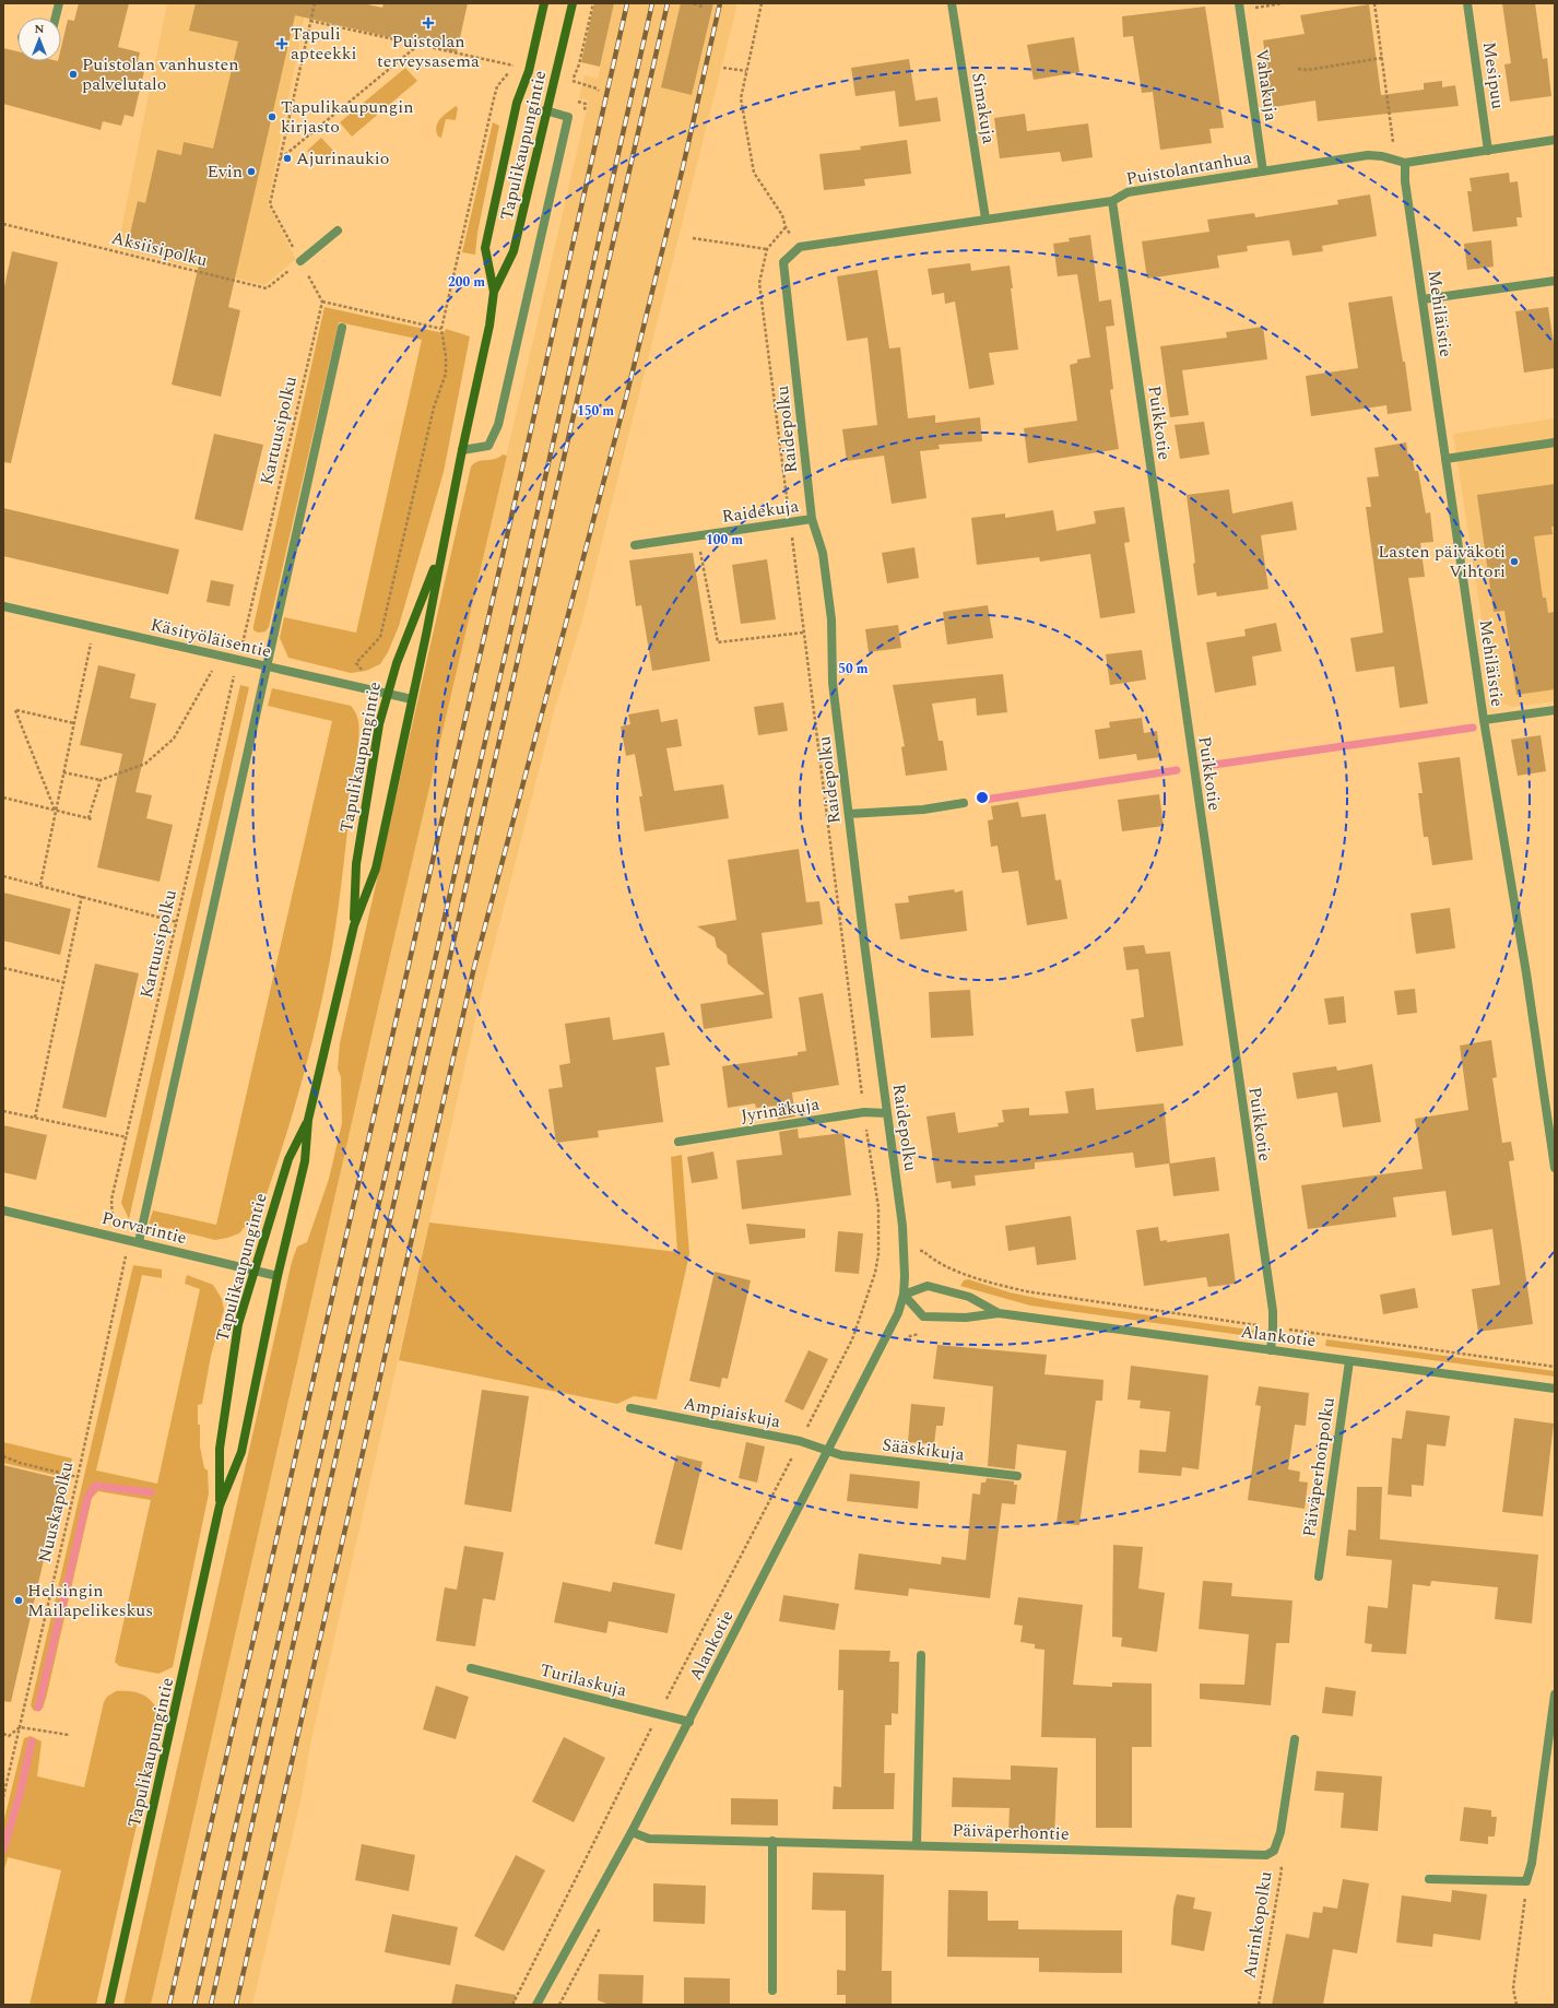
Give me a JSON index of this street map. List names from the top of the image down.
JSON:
{
  "streets": {
    "main road": ["Tapulikaupungintie"],
    "street": [
      "Mesipuu",
      "Vahakuja",
      "Simakuja",
      "Puistolantanhua",
      "Mehiläistie",
      "Puikkotie",
      "Raidepolku",
      "Raidekuja",
      "Käsityöläisentie",
      "Jyrinäkuja",
      "Porvarintie",
      "Alankotie",
      "Ampiaiskuja",
      "Sääskikuja",
      "Päiväperhonpolku",
      "Turilaskuja",
      "Päiväperhontie"
    ],
    "path": [
      "Aksiisipolku",
      "Kartuusipolku",
      "Nuuskapolku",
      "Aurinkopolku"
    ]
  },
  "crossings": [
    ["Mesipuu", "Puistolantanhua"],
    ["Vahakuja", "Puistolantanhua"],
    ["Simakuja", "Puistolantanhua"],
    ["Tapulikaupungintie", "Käsityöläisentie"],
    ["Tapulikaupungintie", "Porvarintie"],
    ["Puistolantanhua", "Mehiläistie"],
    ["Puistolantanhua", "Puikkotie"],
    ["Puistolantanhua", "Raidepolku"],
    ["Puikkotie", "Alankotie"],
    ["Raidepolku", "Raidekuja"],
    ["Raidepolku", "Jyrinäkuja"],
    ["Raidepolku", "Alankotie"],
    ["Alankotie", "Ampiaiskuja"],
    ["Alankotie", "Sääskikuja"],
    ["Alankotie", "Päiväperhonpolku"],
    ["Alankotie", "Turilaskuja"],
    ["Alankotie", "Päiväperhontie"],
    ["Ampiaiskuja", "Sääskikuja"],
    ["Päiväperhontie", "Aurinkopolku"]
  ],
  "places": {
    "health": ["Puistolan terveysasema", "Tapuli apteekki"],
    "other": [
      "Puistolan vanhusten palvelutalo",
      "Tapulikaupungin kirjasto",
      "Ajurinaukio",
      "Evin",
      "Lasten päiväkoti Vihtori",
      "Helsingin Mailapelikeskus"
    ]
  },
  "north": "top",
  "rings": [
    "200 m",
    "150 m",
    "100 m",
    "50 m"
  ]
}
